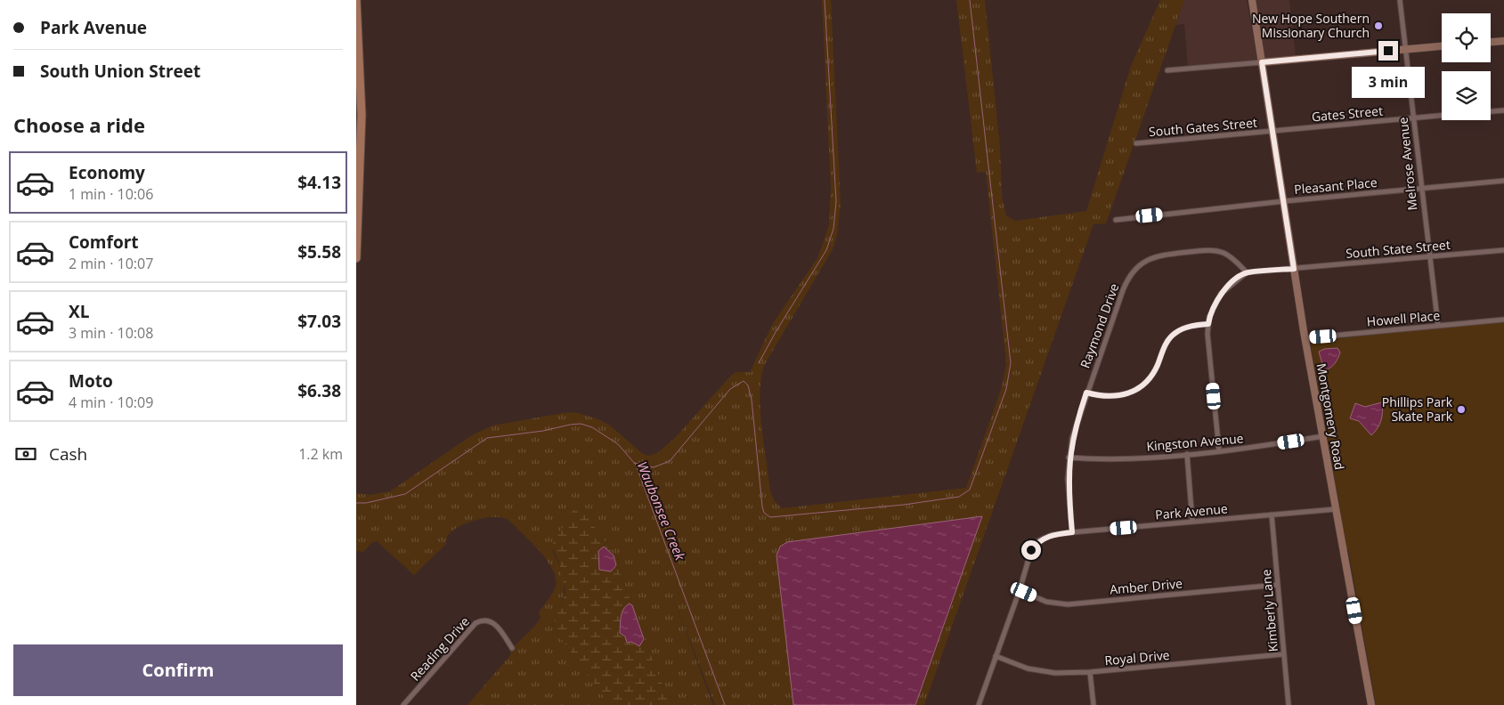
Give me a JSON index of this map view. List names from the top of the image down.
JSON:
{
  "streets": {
    "street": [
      "Gates Street",
      "South Gates Street",
      "Melrose Avenue",
      "Pleasant Place",
      "South State Street",
      "Howell Place",
      "Raymond Drive",
      "Montgomery Road",
      "Kingston Avenue",
      "Park Avenue",
      "Amber Drive",
      "Kimberly Lane",
      "Reading Drive",
      "Royal Drive"
    ]
  },
  "crossings": [
    ["Gates Street", "South Gates Street"],
    ["Gates Street", "Melrose Avenue"],
    ["Gates Street", "Montgomery Road"],
    ["South Gates Street", "Montgomery Road"],
    ["Melrose Avenue", "Pleasant Place"],
    ["Melrose Avenue", "South State Street"],
    ["Melrose Avenue", "Howell Place"],
    ["Pleasant Place", "Montgomery Road"],
    ["South State Street", "Montgomery Road"],
    ["Howell Place", "Montgomery Road"],
    ["Raymond Drive", "Kingston Avenue"],
    ["Raymond Drive", "Park Avenue"],
    ["Montgomery Road", "Kingston Avenue"],
    ["Montgomery Road", "Park Avenue"],
    ["Park Avenue", "Amber Drive"],
    ["Park Avenue", "Kimberly Lane"],
    ["Park Avenue", "Royal Drive"],
    ["Amber Drive", "Kimberly Lane"],
    ["Kimberly Lane", "Royal Drive"]
  ],
  "water": ["Waubonsee Creek"],
  "places": ["New Hope Southern Missionary Church", "Phillips Park Skate Park"],
  "page": {
    "banner": ["Park Avenue", "South Union Street"],
    "bubble": "3 min",
    "heading": "Choose a ride",
    "list": [
      {
        "name": "Economy",
        "note": "1 min · 10:06",
        "value": "$4.13"
      },
      {
        "name": "Comfort",
        "note": "2 min · 10:07",
        "value": "$5.58"
      },
      {
        "name": "XL",
        "note": "3 min · 10:08",
        "value": "$7.03"
      },
      {
        "name": "Moto",
        "note": "4 min · 10:09",
        "value": "$6.38"
      }
    ],
    "pay": ["Cash", "1.2 km"],
    "buttons": "Confirm"
  }
}
